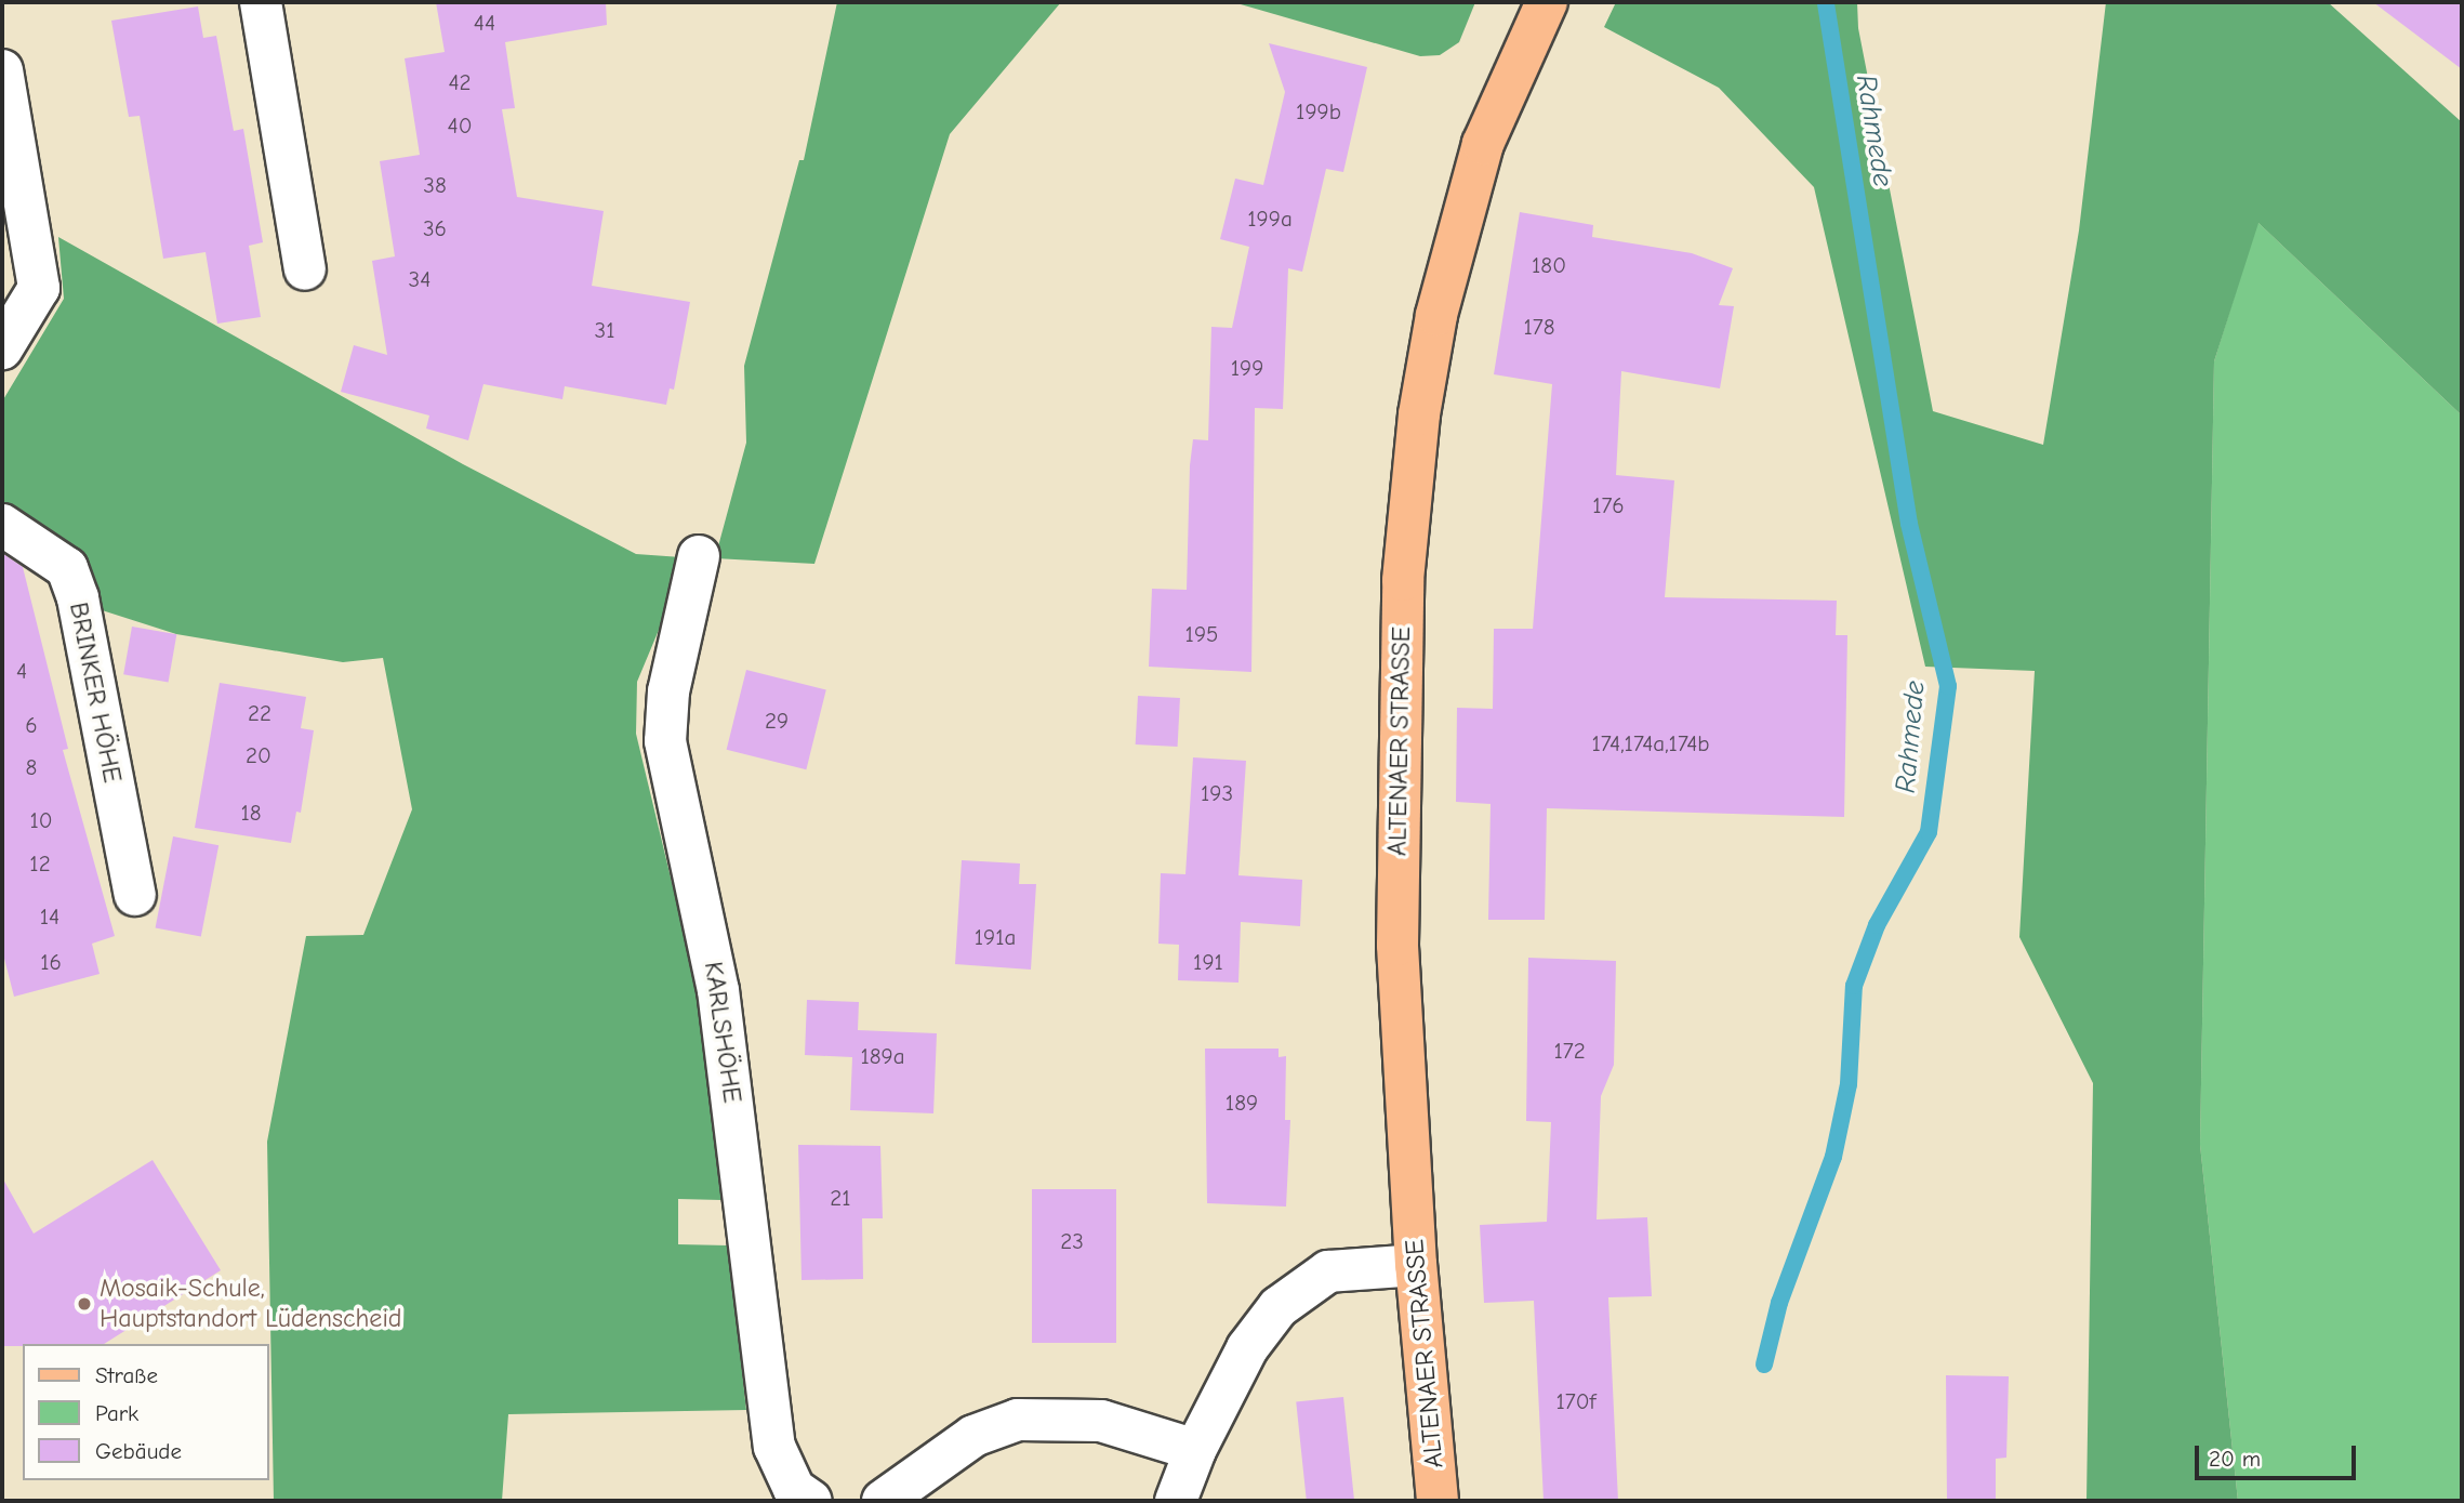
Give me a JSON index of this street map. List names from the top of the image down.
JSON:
{
  "streets": {
    "main road": ["ALTENAER STRASSE"],
    "street": ["BRINKER HÖHE", "KARLSHÖHE"]
  },
  "water": ["Rahmede"],
  "places": ["Mosaik-Schule, Hauptstandort Lüdenscheid"],
  "house_numbers": [
    "44",
    "42",
    "199b",
    "40",
    "38",
    "199a",
    "36",
    "180",
    "34",
    "178",
    "31",
    "199",
    "176",
    "195",
    "4",
    "22",
    "29",
    "6",
    "174,174a,174b",
    "20",
    "8",
    "193",
    "18",
    "10",
    "12",
    "14",
    "191a",
    "16",
    "191",
    "172",
    "189a",
    "189",
    "21",
    "23",
    "170f"
  ],
  "legend": ["Straße", "Park", "Gebäude"],
  "scale_bar": "20 m"
}
